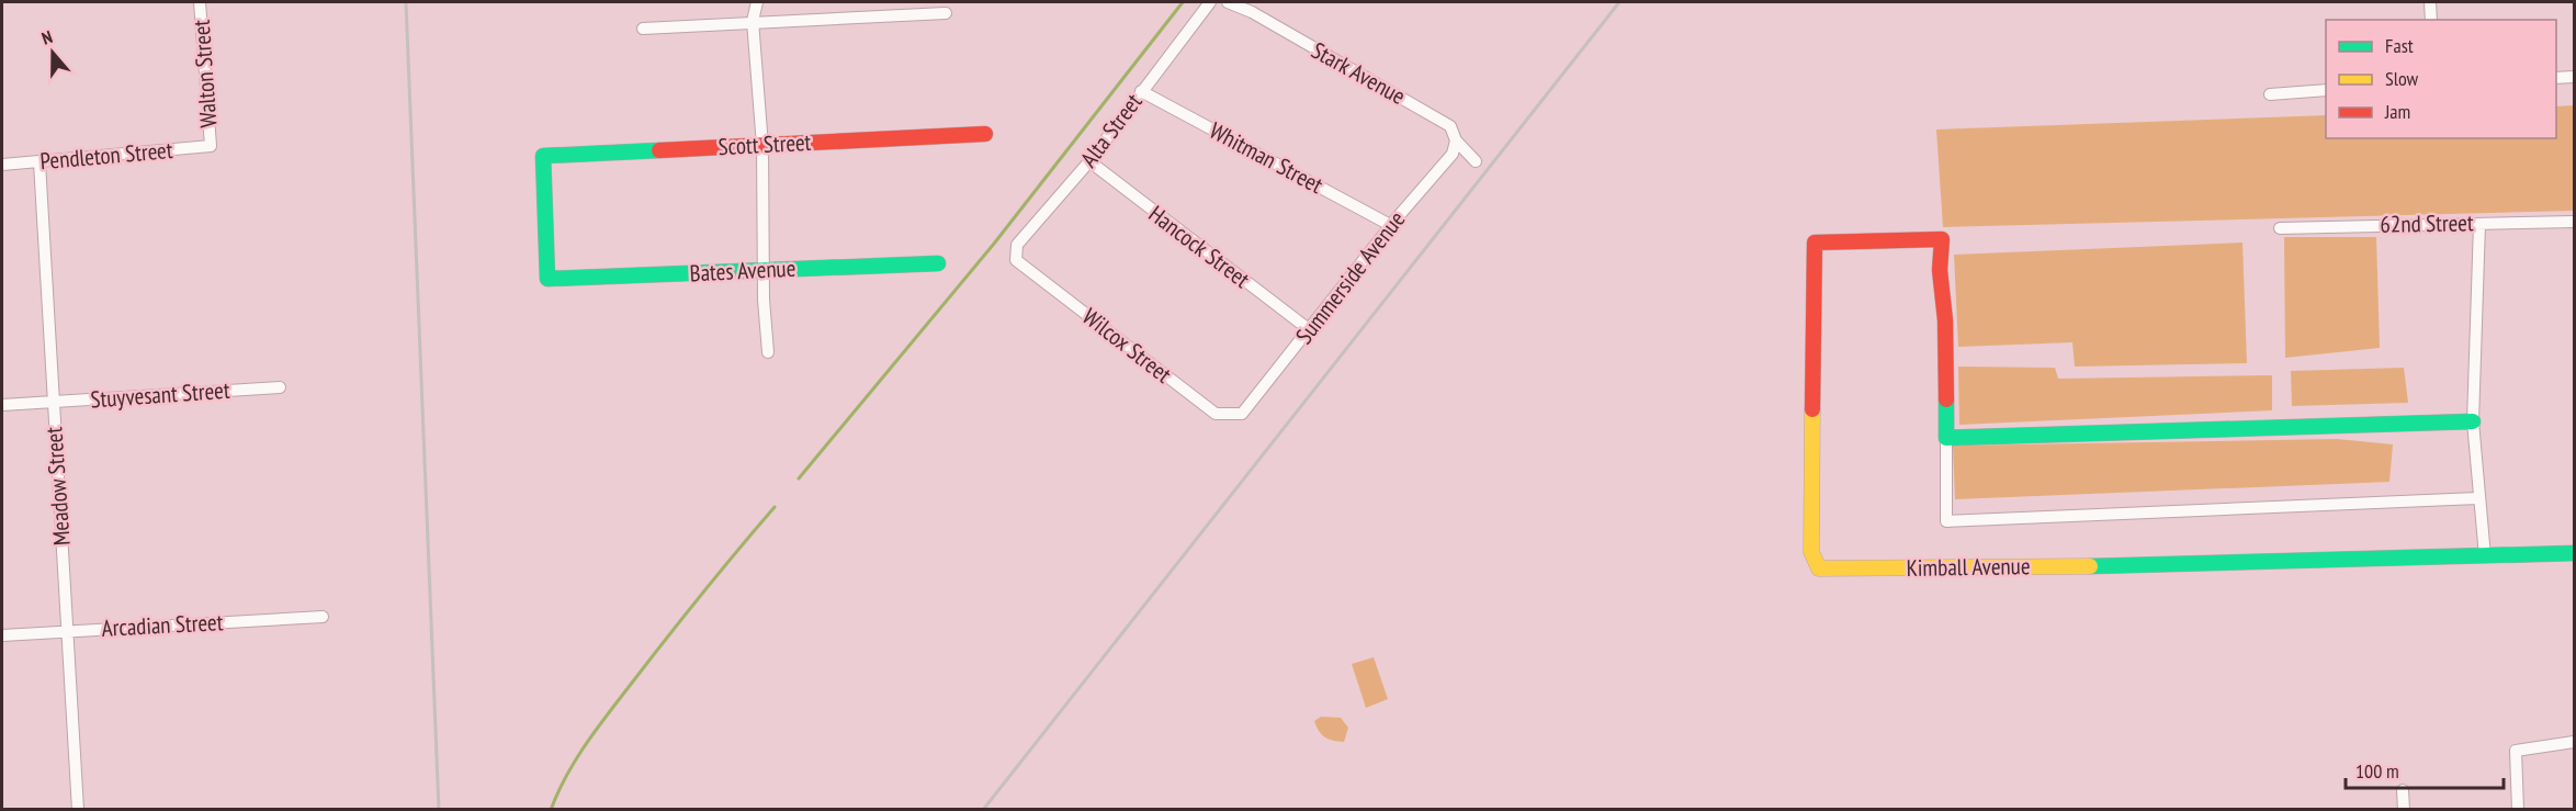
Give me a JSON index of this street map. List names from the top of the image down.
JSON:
{
  "streets": {
    "street": [
      "Walton Street",
      "Stark Avenue",
      "Alta Street",
      "Scott Street",
      "Pendleton Street",
      "Whitman Street",
      "62nd Street",
      "Hancock Street",
      "Bates Avenue",
      "Summerside Avenue",
      "Wilcox Street",
      "Stuyvesant Street",
      "Meadow Street",
      "Kimball Avenue",
      "Arcadian Street"
    ]
  },
  "crossings": [
    ["Walton Street", "Pendleton Street"],
    ["Stark Avenue", "Summerside Avenue"],
    ["Alta Street", "Whitman Street"],
    ["Alta Street", "Hancock Street"],
    ["Alta Street", "Wilcox Street"],
    ["Scott Street", "Bates Avenue"],
    ["Pendleton Street", "Meadow Street"],
    ["Whitman Street", "Summerside Avenue"],
    ["Hancock Street", "Summerside Avenue"],
    ["Summerside Avenue", "Wilcox Street"],
    ["Stuyvesant Street", "Meadow Street"],
    ["Meadow Street", "Arcadian Street"]
  ],
  "legend": ["Fast", "Slow", "Jam"],
  "scale_bar": "100 m",
  "north": "top"
}
